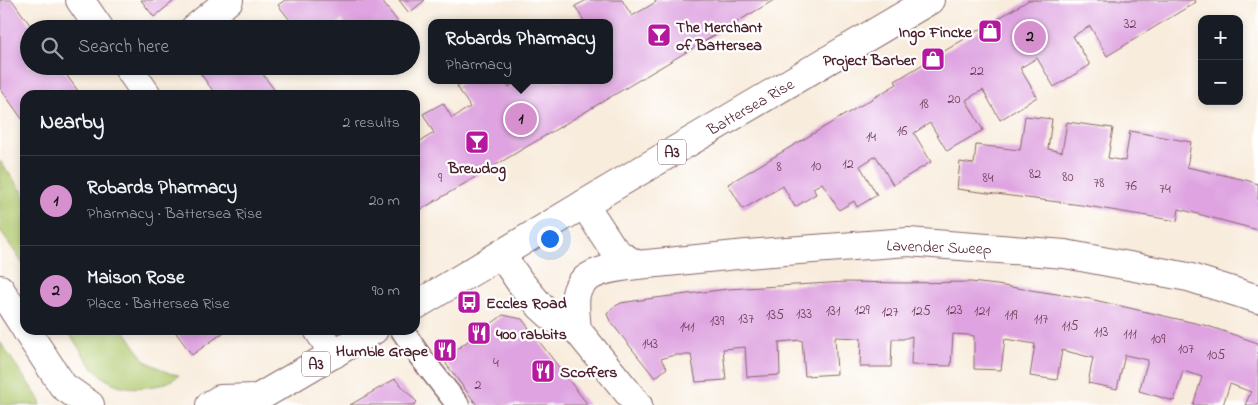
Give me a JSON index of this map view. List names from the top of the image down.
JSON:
{
  "streets": {
    "main road": ["Battersea Rise", "A3", "Lavender Sweep"]
  },
  "places": {
    "shop": ["Ingo Fincke", "Project Barber"],
    "bar": ["The Merchant of Battersea", "Brewdog"],
    "bus stop": ["Eccles Road"],
    "restaurant": ["400 rabbits", "Humble Grape", "Scoffers"]
  },
  "house_numbers": [
    "32",
    "22",
    "20",
    "18",
    "16",
    "14",
    "12",
    "10",
    "8",
    "82",
    "80",
    "9",
    "84",
    "78",
    "76",
    "74",
    "129",
    "123",
    "131",
    "125",
    "121",
    "127",
    "133",
    "135",
    "119",
    "137",
    "117",
    "139",
    "115",
    "141",
    "113",
    "111",
    "109",
    "143",
    "107",
    "105",
    "4",
    "2"
  ],
  "page": {
    "map_buttons": ["+", "−"],
    "popup": ["Robards Pharmacy", "Pharmacy"],
    "pins": ["2", "1"],
    "search": "Search here",
    "heading": ["Nearby", "2 results"],
    "list": [
      {
        "mark": "1",
        "name": "Robards Pharmacy",
        "note": "Pharmacy · Battersea Rise",
        "value": "20 m"
      },
      {
        "mark": "2",
        "name": "Maison Rose",
        "note": "Place · Battersea Rise",
        "value": "90 m"
      }
    ]
  }
}
